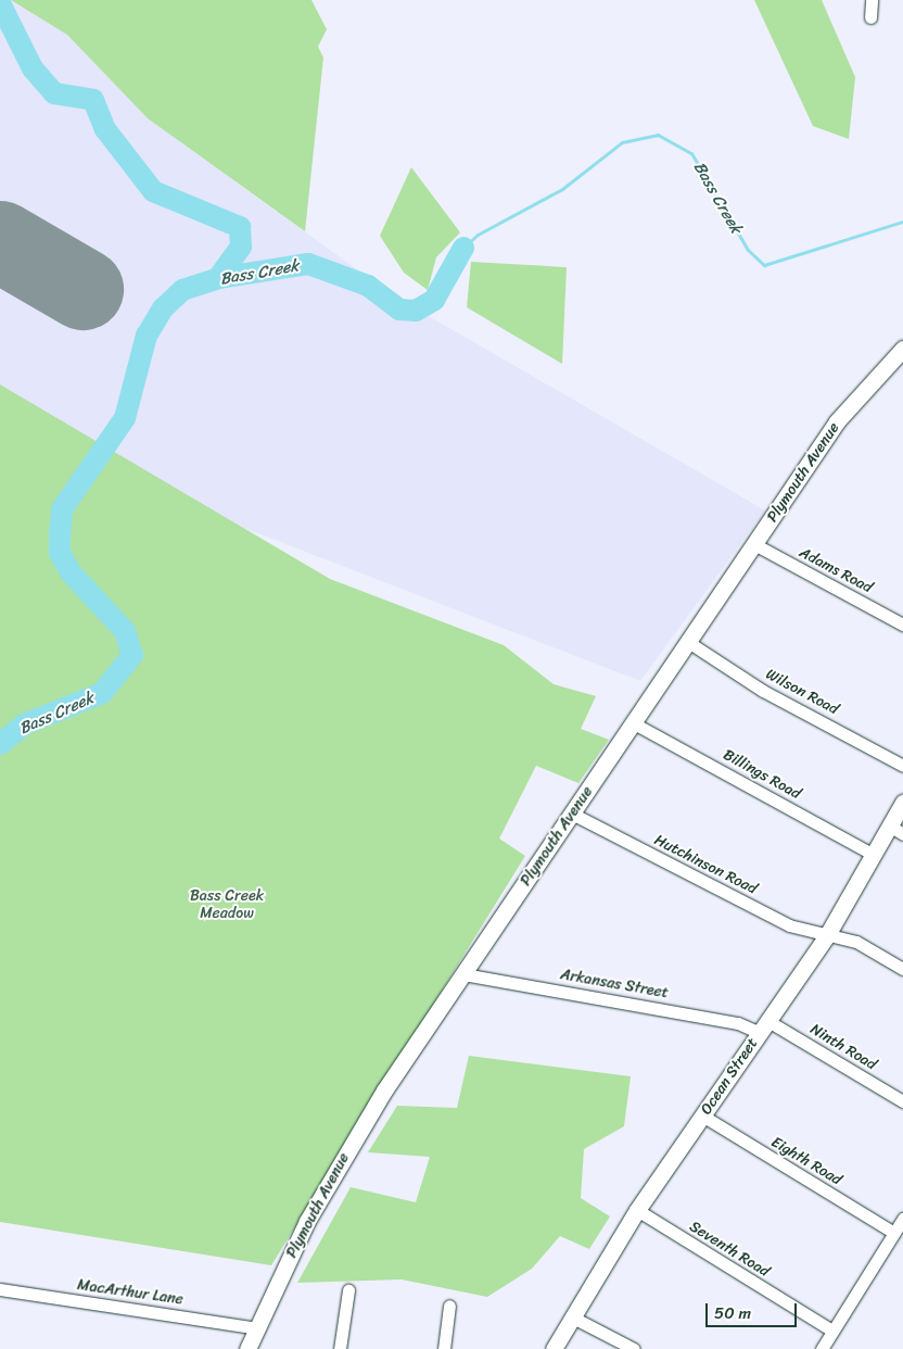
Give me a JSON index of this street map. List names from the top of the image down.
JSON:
{
  "streets": {
    "street": [
      "Plymouth Avenue",
      "Adams Road",
      "Wilson Road",
      "Billings Road",
      "Hutchinson Road",
      "Arkansas Street",
      "Ninth Road",
      "Ocean Street",
      "Eighth Road",
      "Seventh Road",
      "MacArthur Lane"
    ]
  },
  "crossings": [
    ["Plymouth Avenue", "Adams Road"],
    ["Plymouth Avenue", "Wilson Road"],
    ["Plymouth Avenue", "Billings Road"],
    ["Plymouth Avenue", "Hutchinson Road"],
    ["Plymouth Avenue", "Arkansas Street"],
    ["Plymouth Avenue", "MacArthur Lane"],
    ["Billings Road", "Ocean Street"],
    ["Hutchinson Road", "Ocean Street"],
    ["Arkansas Street", "Ninth Road"],
    ["Arkansas Street", "Ocean Street"],
    ["Ninth Road", "Ocean Street"],
    ["Ocean Street", "Eighth Road"],
    ["Ocean Street", "Seventh Road"]
  ],
  "water": ["Bass Creek"],
  "parks": ["Bass Creek Meadow"],
  "scale_bar": "50 m"
}
